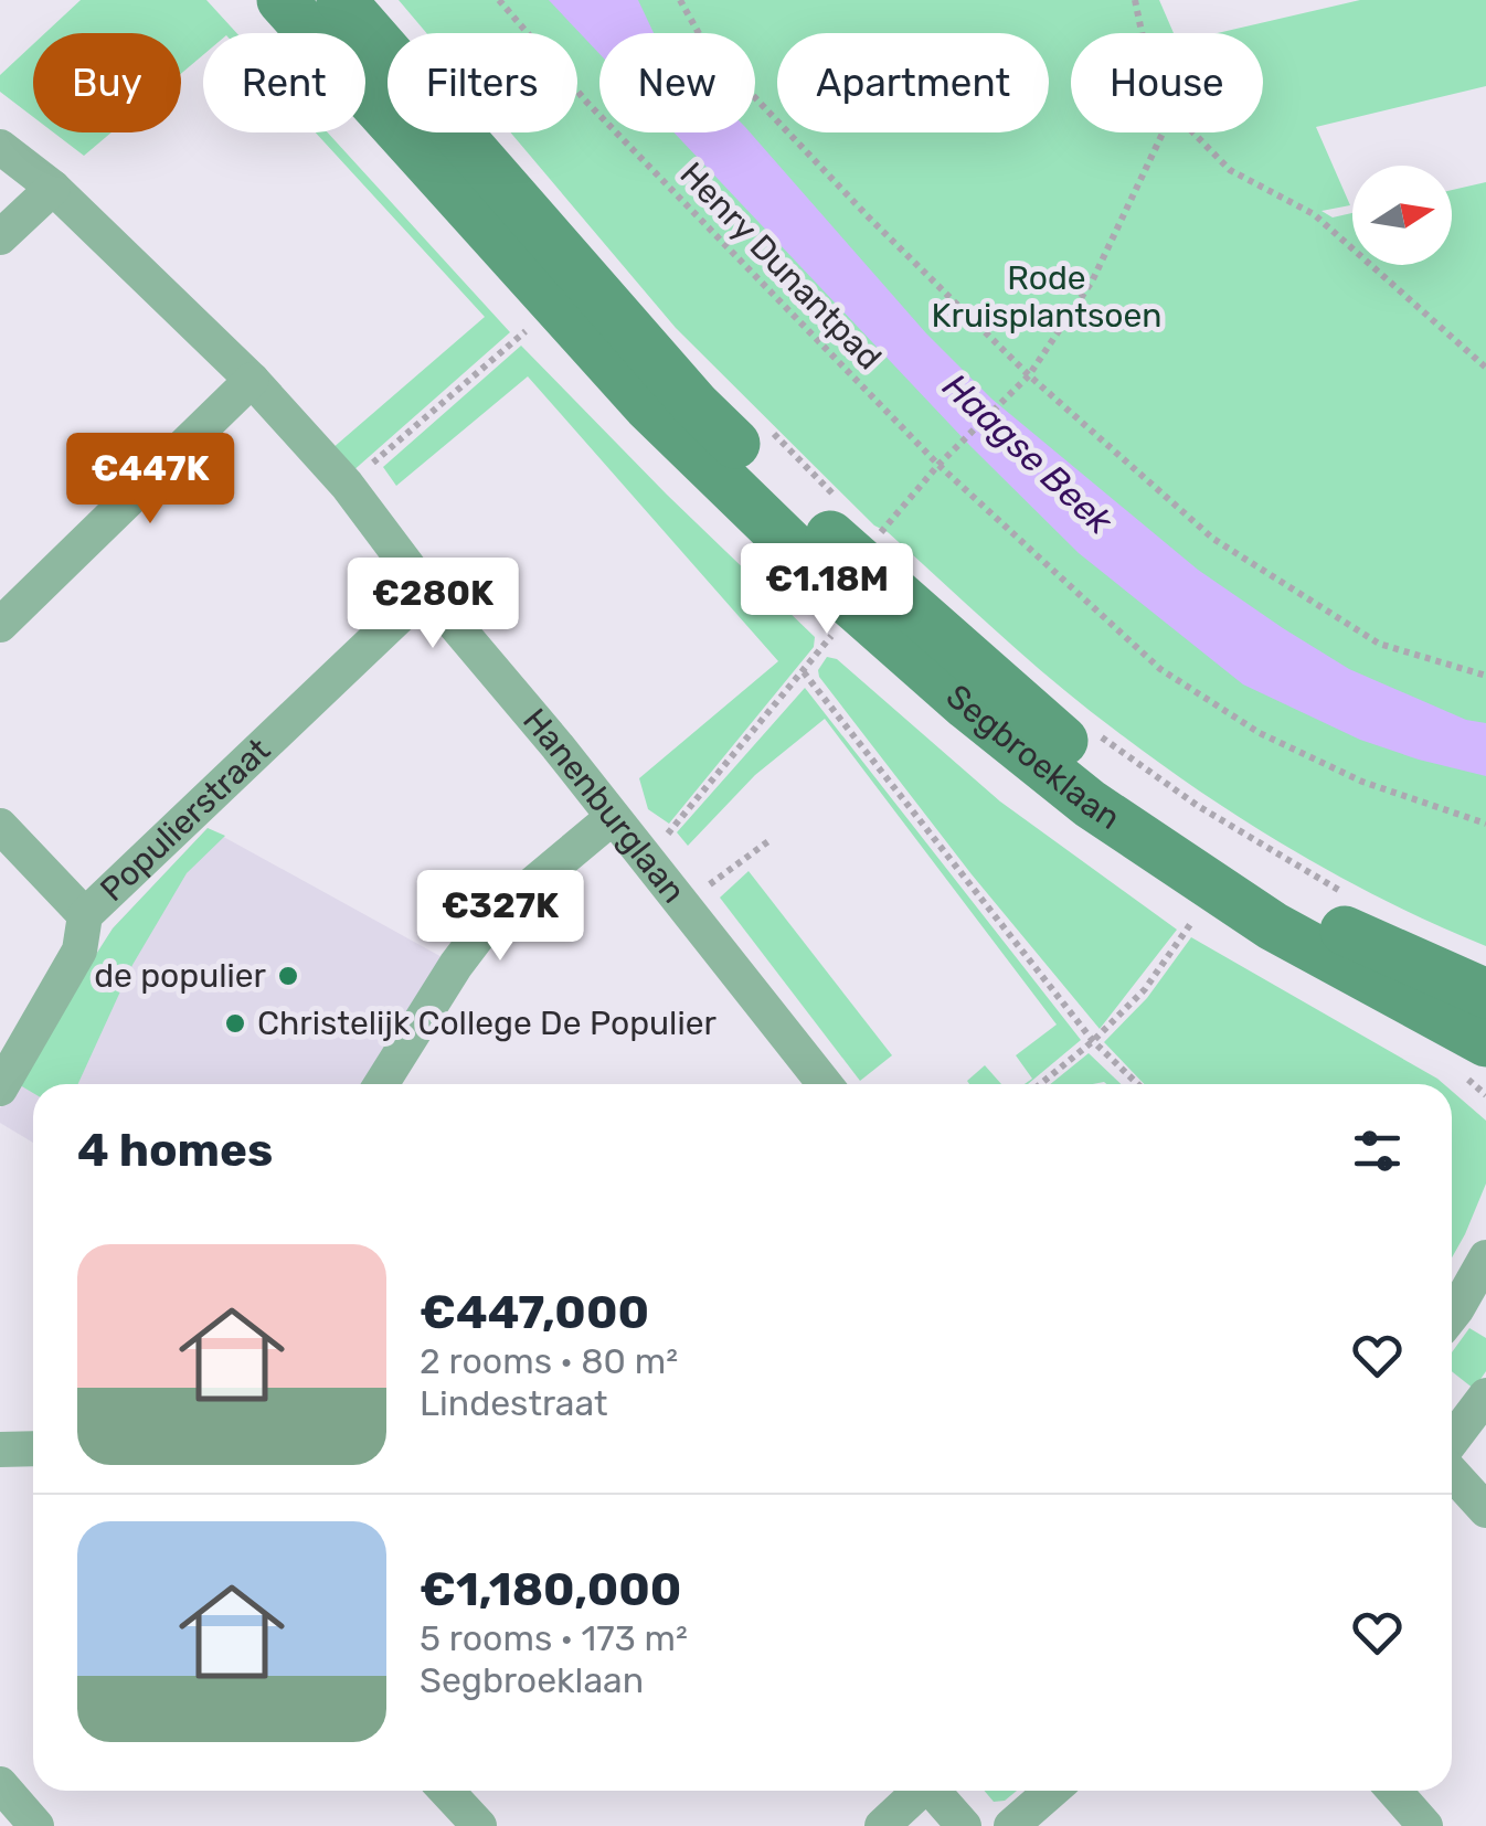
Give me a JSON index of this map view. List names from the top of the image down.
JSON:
{
  "streets": {
    "main road": ["Segbroeklaan"],
    "street": ["Hanenburglaan", "Populierstraat"],
    "path": ["Henry Dunantpad"]
  },
  "crossings": [
    ["Hanenburglaan", "Populierstraat"]
  ],
  "water": ["Haagse Beek"],
  "parks": ["Rode Kruisplantsoen"],
  "places": ["de populier", "Christelijk College De Populier"],
  "north": "right",
  "page": {
    "chip": [
      "Buy",
      "Rent",
      "Filters",
      "New",
      "Apartment",
      "House"
    ],
    "price": [
      "€447K",
      "€1.18M",
      "€280K",
      "€327K"
    ],
    "heading": "4 homes",
    "list": [
      {
        "name": "€447,000",
        "note": "2 rooms · 80 m² · Lindestraat"
      },
      {
        "name": "€1,180,000",
        "note": "5 rooms · 173 m² · Segbroeklaan"
      }
    ]
  }
}
